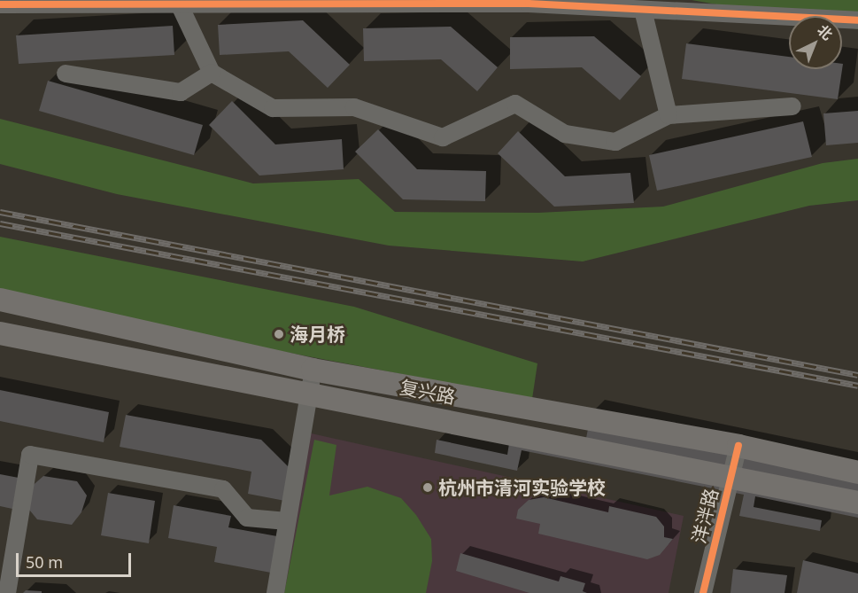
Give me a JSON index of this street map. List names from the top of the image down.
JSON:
{
  "streets": {
    "main road": ["复兴路"],
    "street": ["洋泮路"]
  },
  "crossings": [
    ["复兴路", "洋泮路"]
  ],
  "places": ["海月桥", "杭州市清河实验学校"],
  "scale_bar": "50 m",
  "north": "top right"
}
